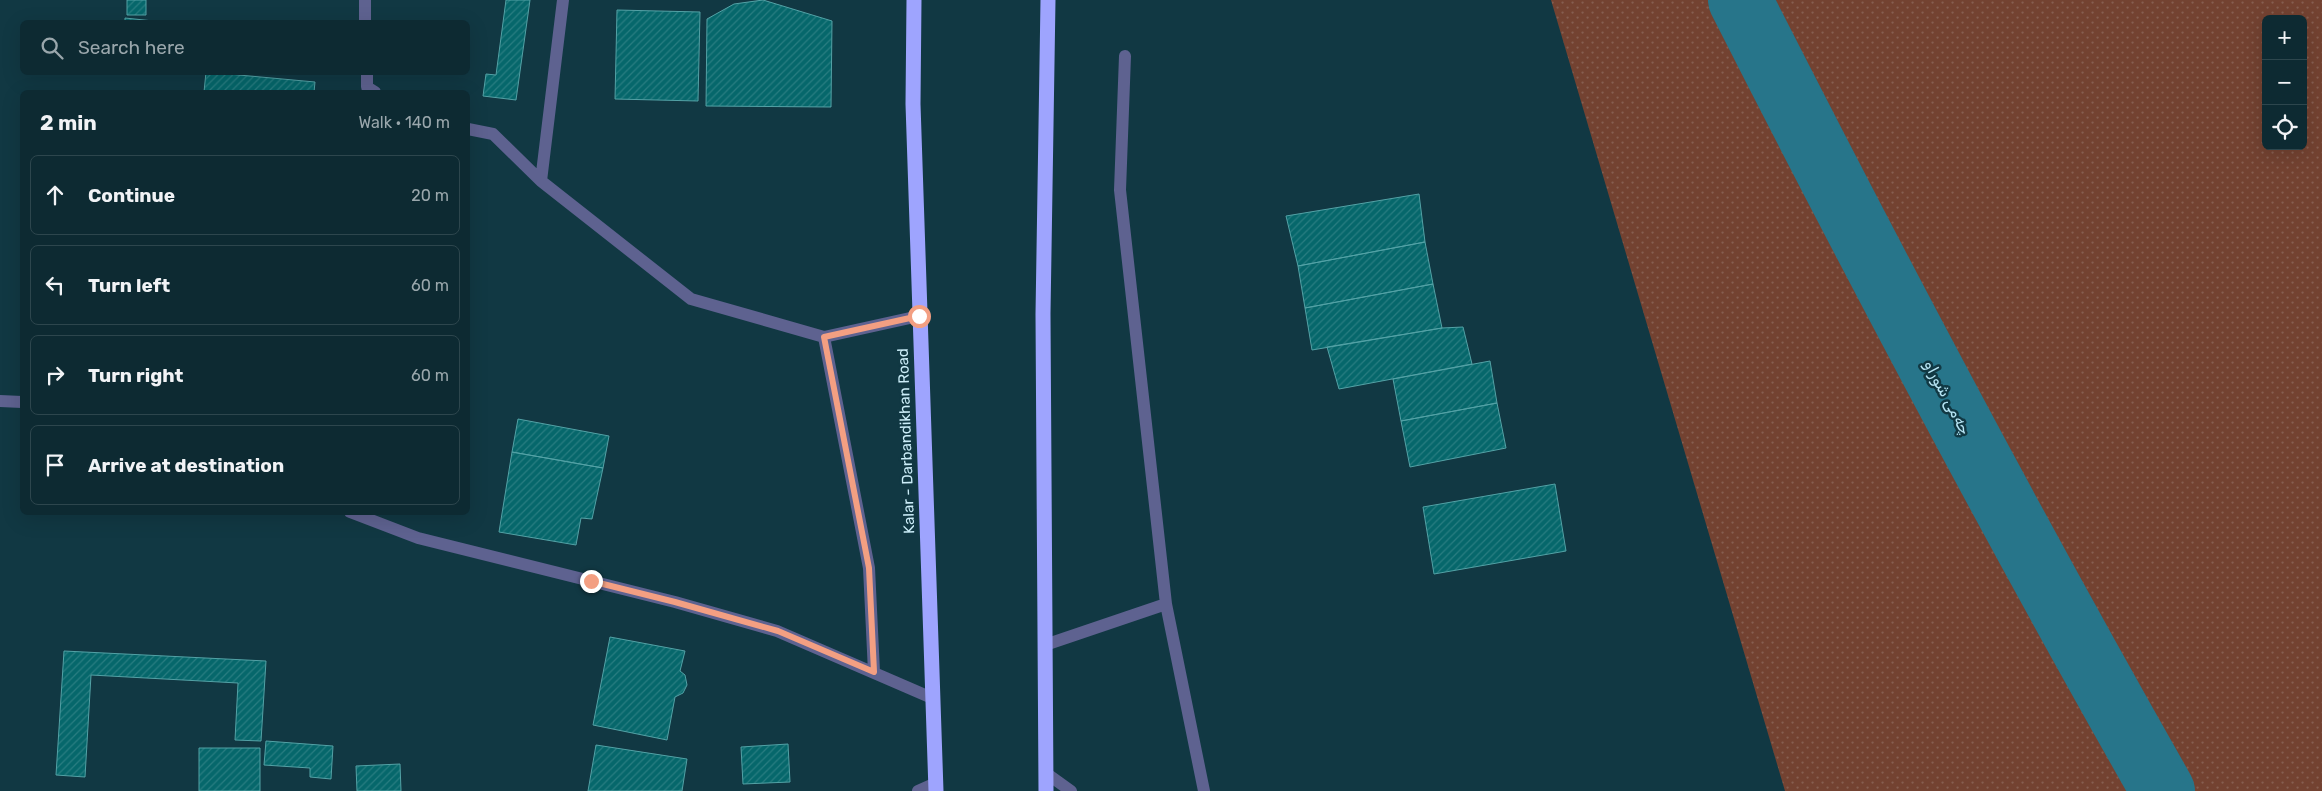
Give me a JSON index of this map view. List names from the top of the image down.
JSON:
{
  "streets": {
    "highway": ["Kalar - Darbandikhan Road"]
  },
  "water": ["چەمی شوراو"],
  "page": {
    "map_buttons": ["+", "−"],
    "search": "Search here",
    "heading": ["2 min", "Walk · 140 m"],
    "list": [
      ["Continue", "20 m"],
      ["Turn left", "60 m"],
      ["Turn right", "60 m"],
      "Arrive at destination"
    ]
  }
}
